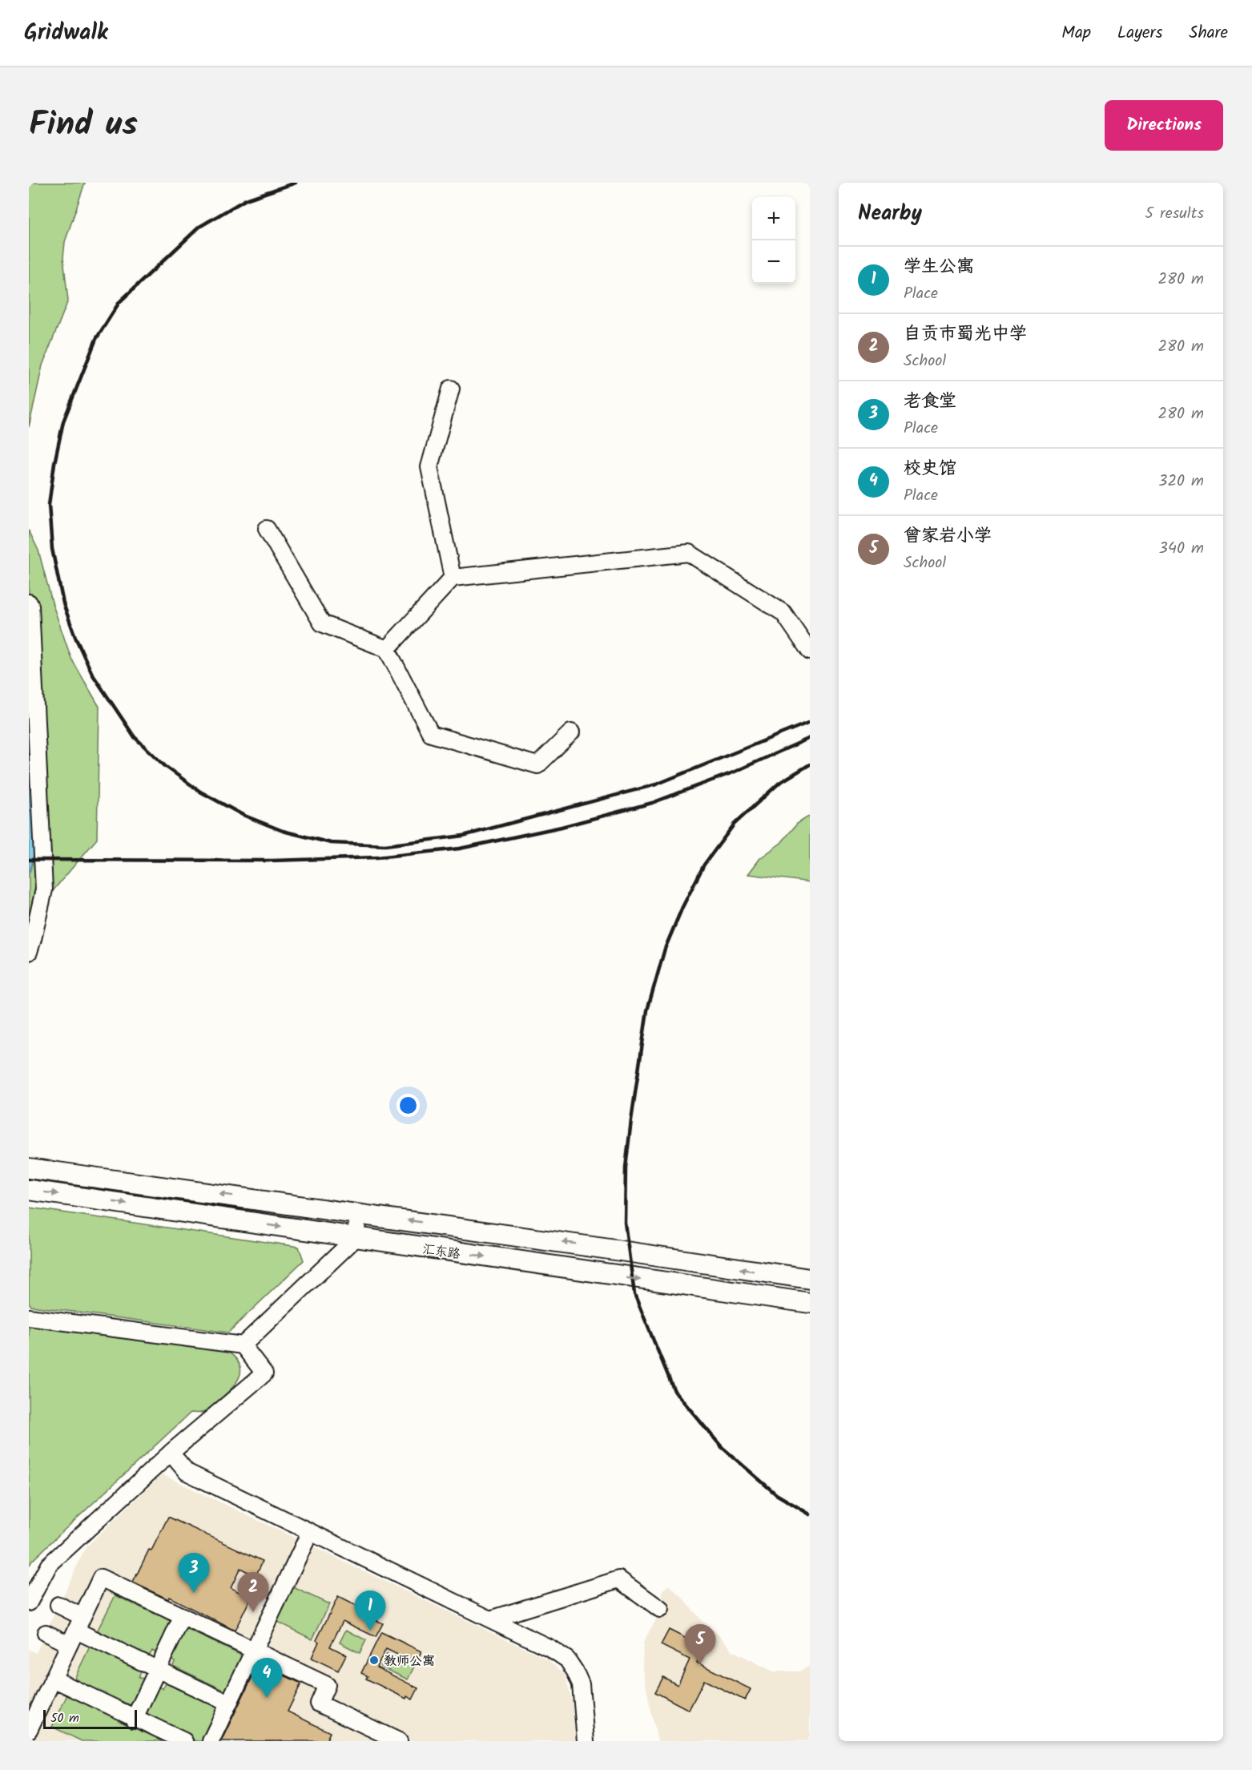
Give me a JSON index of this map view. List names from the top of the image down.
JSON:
{
  "streets": {
    "main road": ["汇东路"]
  },
  "places": ["教师公寓"],
  "scale_bar": "50 m",
  "page": {
    "header": "Gridwalk",
    "nav": ["Map", "Layers", "Share"],
    "title": "Find us",
    "buttons": "Directions",
    "heading": ["Nearby", "5 results"],
    "map_buttons": ["+", "−"],
    "list": [
      {
        "mark": "1",
        "name": "学生公寓",
        "note": "Place",
        "value": "280 m"
      },
      {
        "mark": "2",
        "name": "自贡市蜀光中学",
        "note": "School",
        "value": "280 m"
      },
      {
        "mark": "3",
        "name": "老食堂",
        "note": "Place",
        "value": "280 m"
      },
      {
        "mark": "4",
        "name": "校史馆",
        "note": "Place",
        "value": "320 m"
      },
      {
        "mark": "5",
        "name": "曾家岩小学",
        "note": "School",
        "value": "340 m"
      }
    ],
    "pins": [
      "3",
      "2",
      "1",
      "5",
      "4"
    ],
    "scale": "50 m"
  }
}
